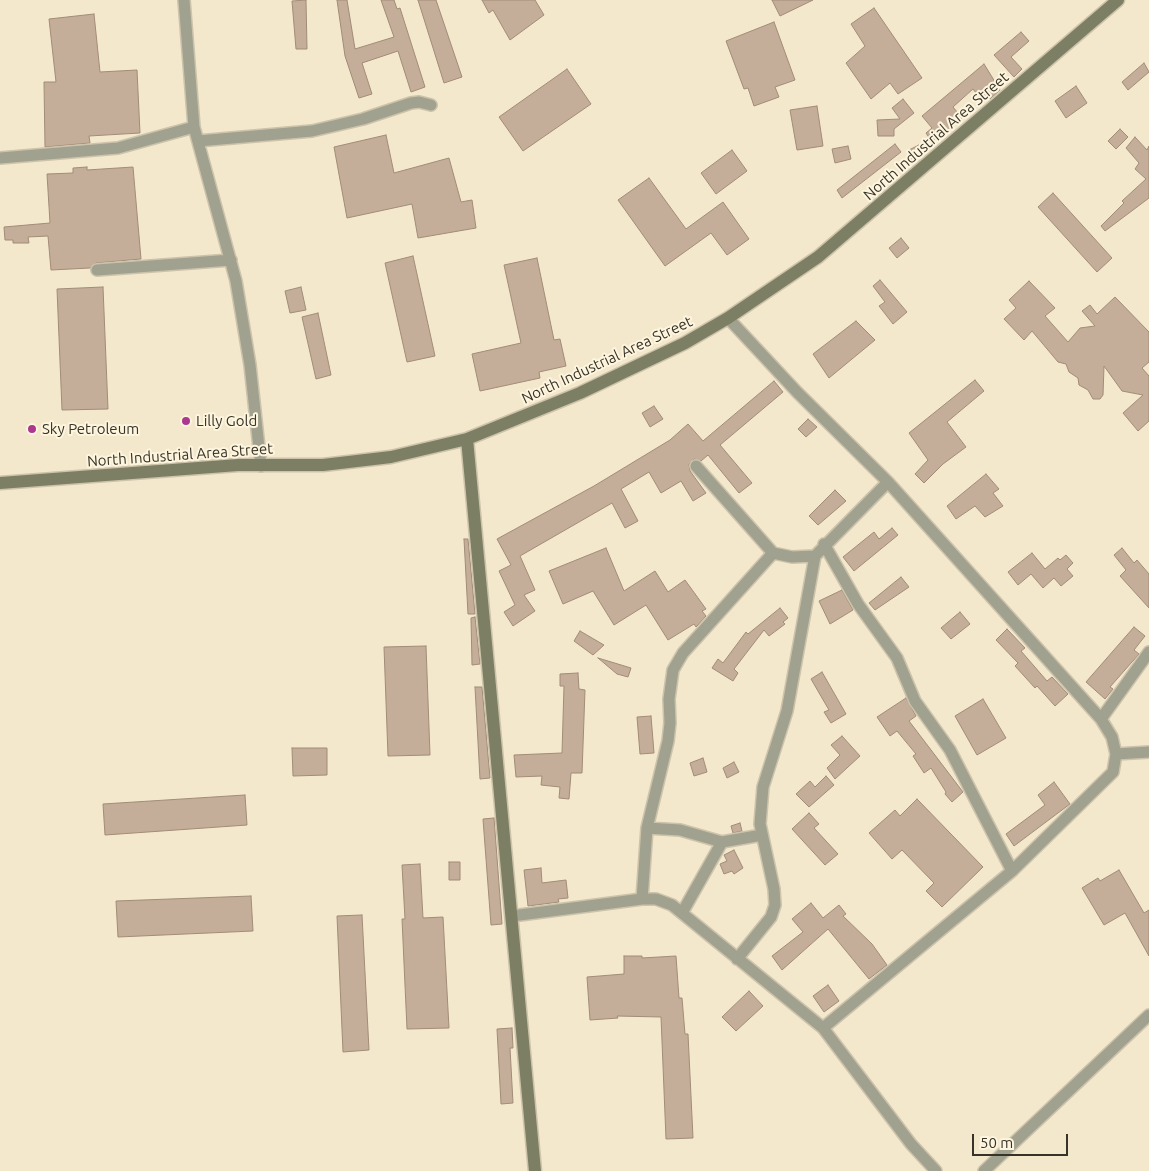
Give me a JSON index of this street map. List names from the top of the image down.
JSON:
{
  "streets": {
    "main road": ["North Industrial Area Street"]
  },
  "places": ["Lilly Gold", "Sky Petroleum"],
  "scale_bar": "50 m"
}
